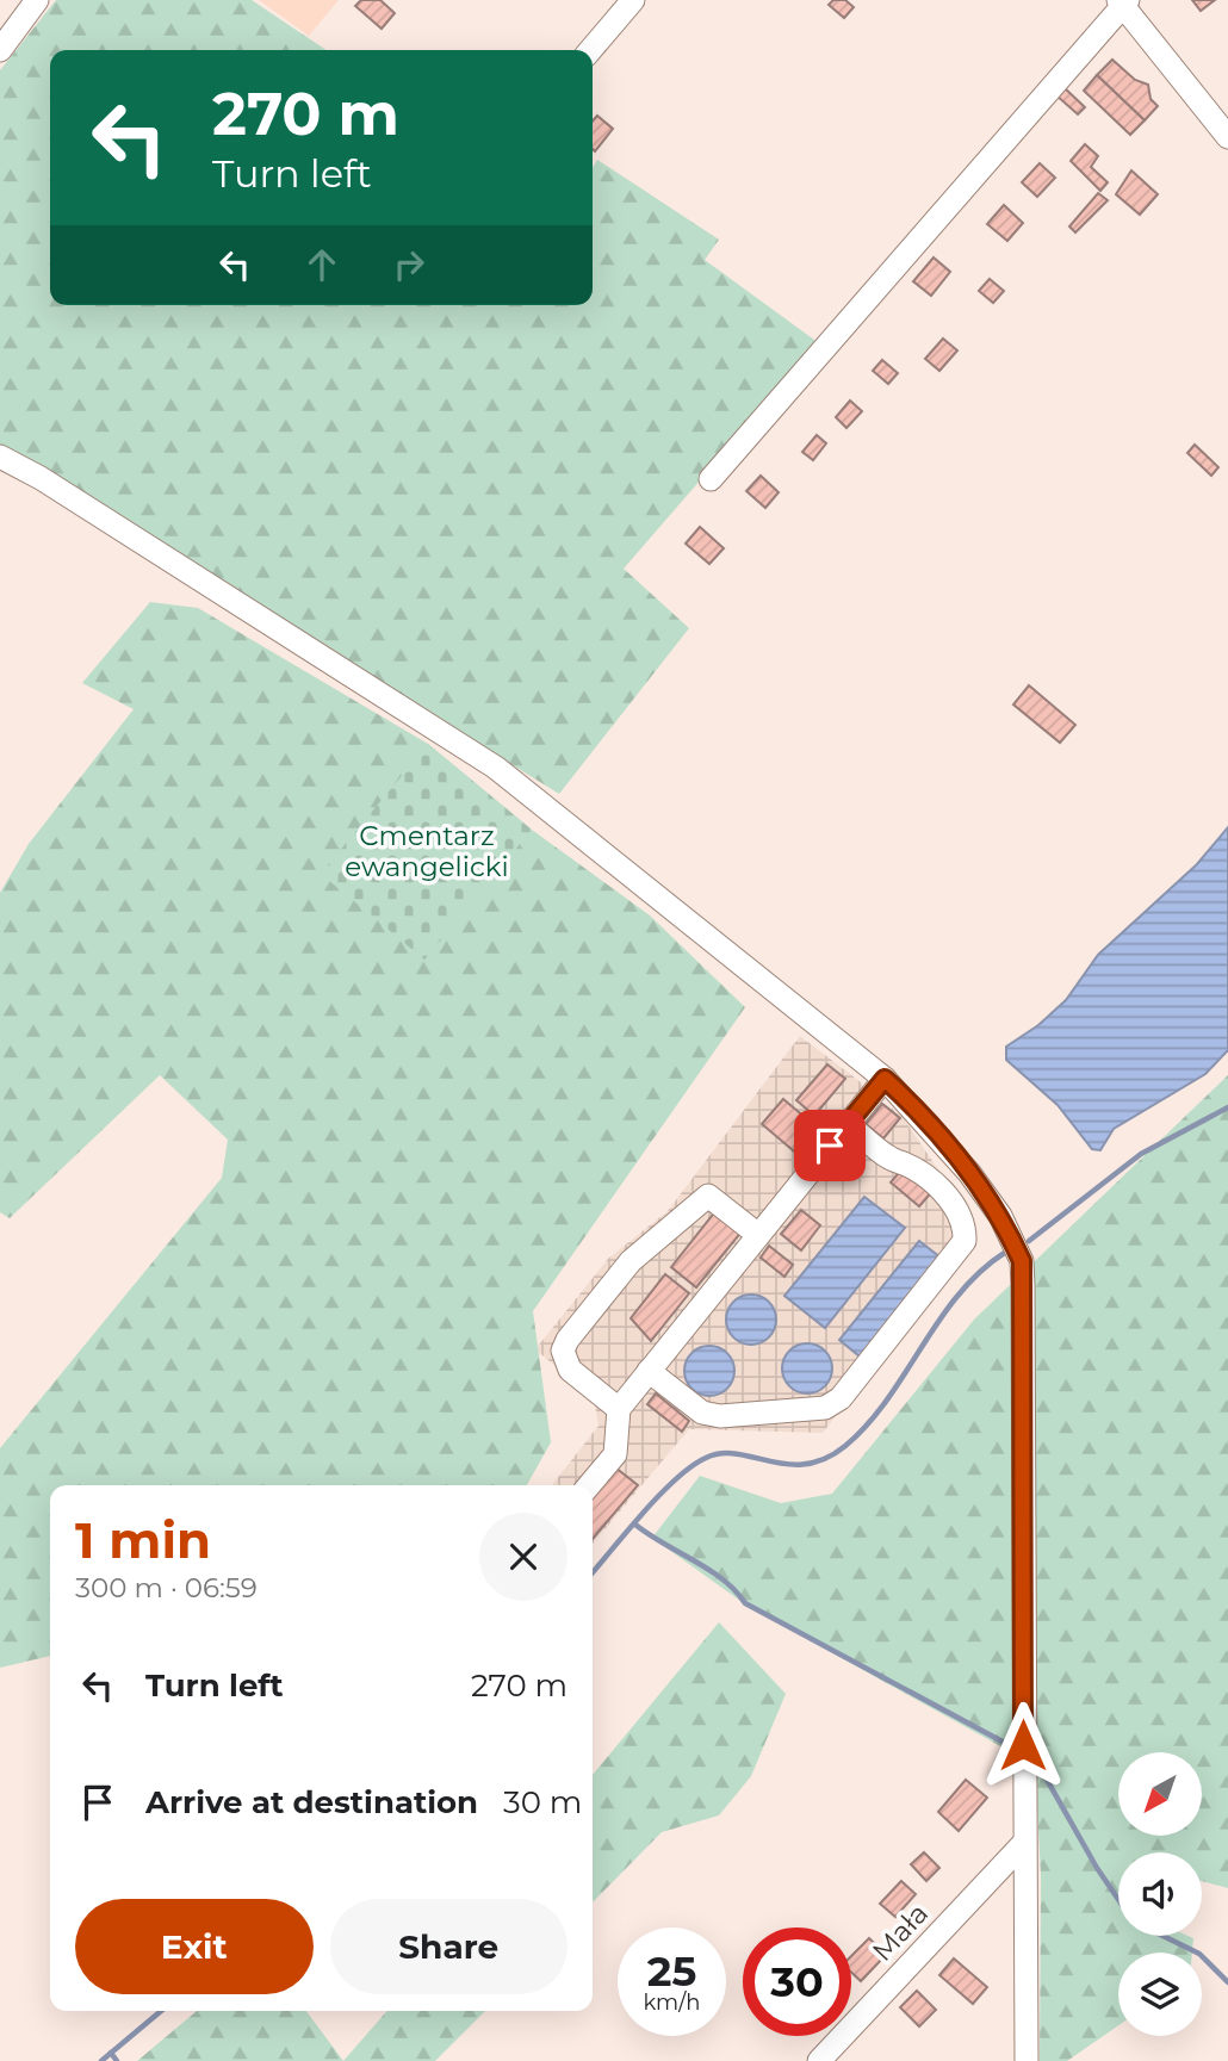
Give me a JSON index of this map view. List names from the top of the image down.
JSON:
{
  "streets": {
    "street": ["Mała"]
  },
  "parks": ["Cmentarz ewangelicki"],
  "north": "bottom left",
  "page": {
    "turn": ["270 m", "Turn left"],
    "heading": ["1 min", "300 m · 06:59"],
    "list": [
      {
        "name": "Turn left",
        "value": "270 m"
      },
      {
        "name": "Arrive at destination",
        "value": "30 m"
      }
    ],
    "buttons": ["Exit", "Share"],
    "speed": "25 km/h",
    "limit": "30"
  }
}
